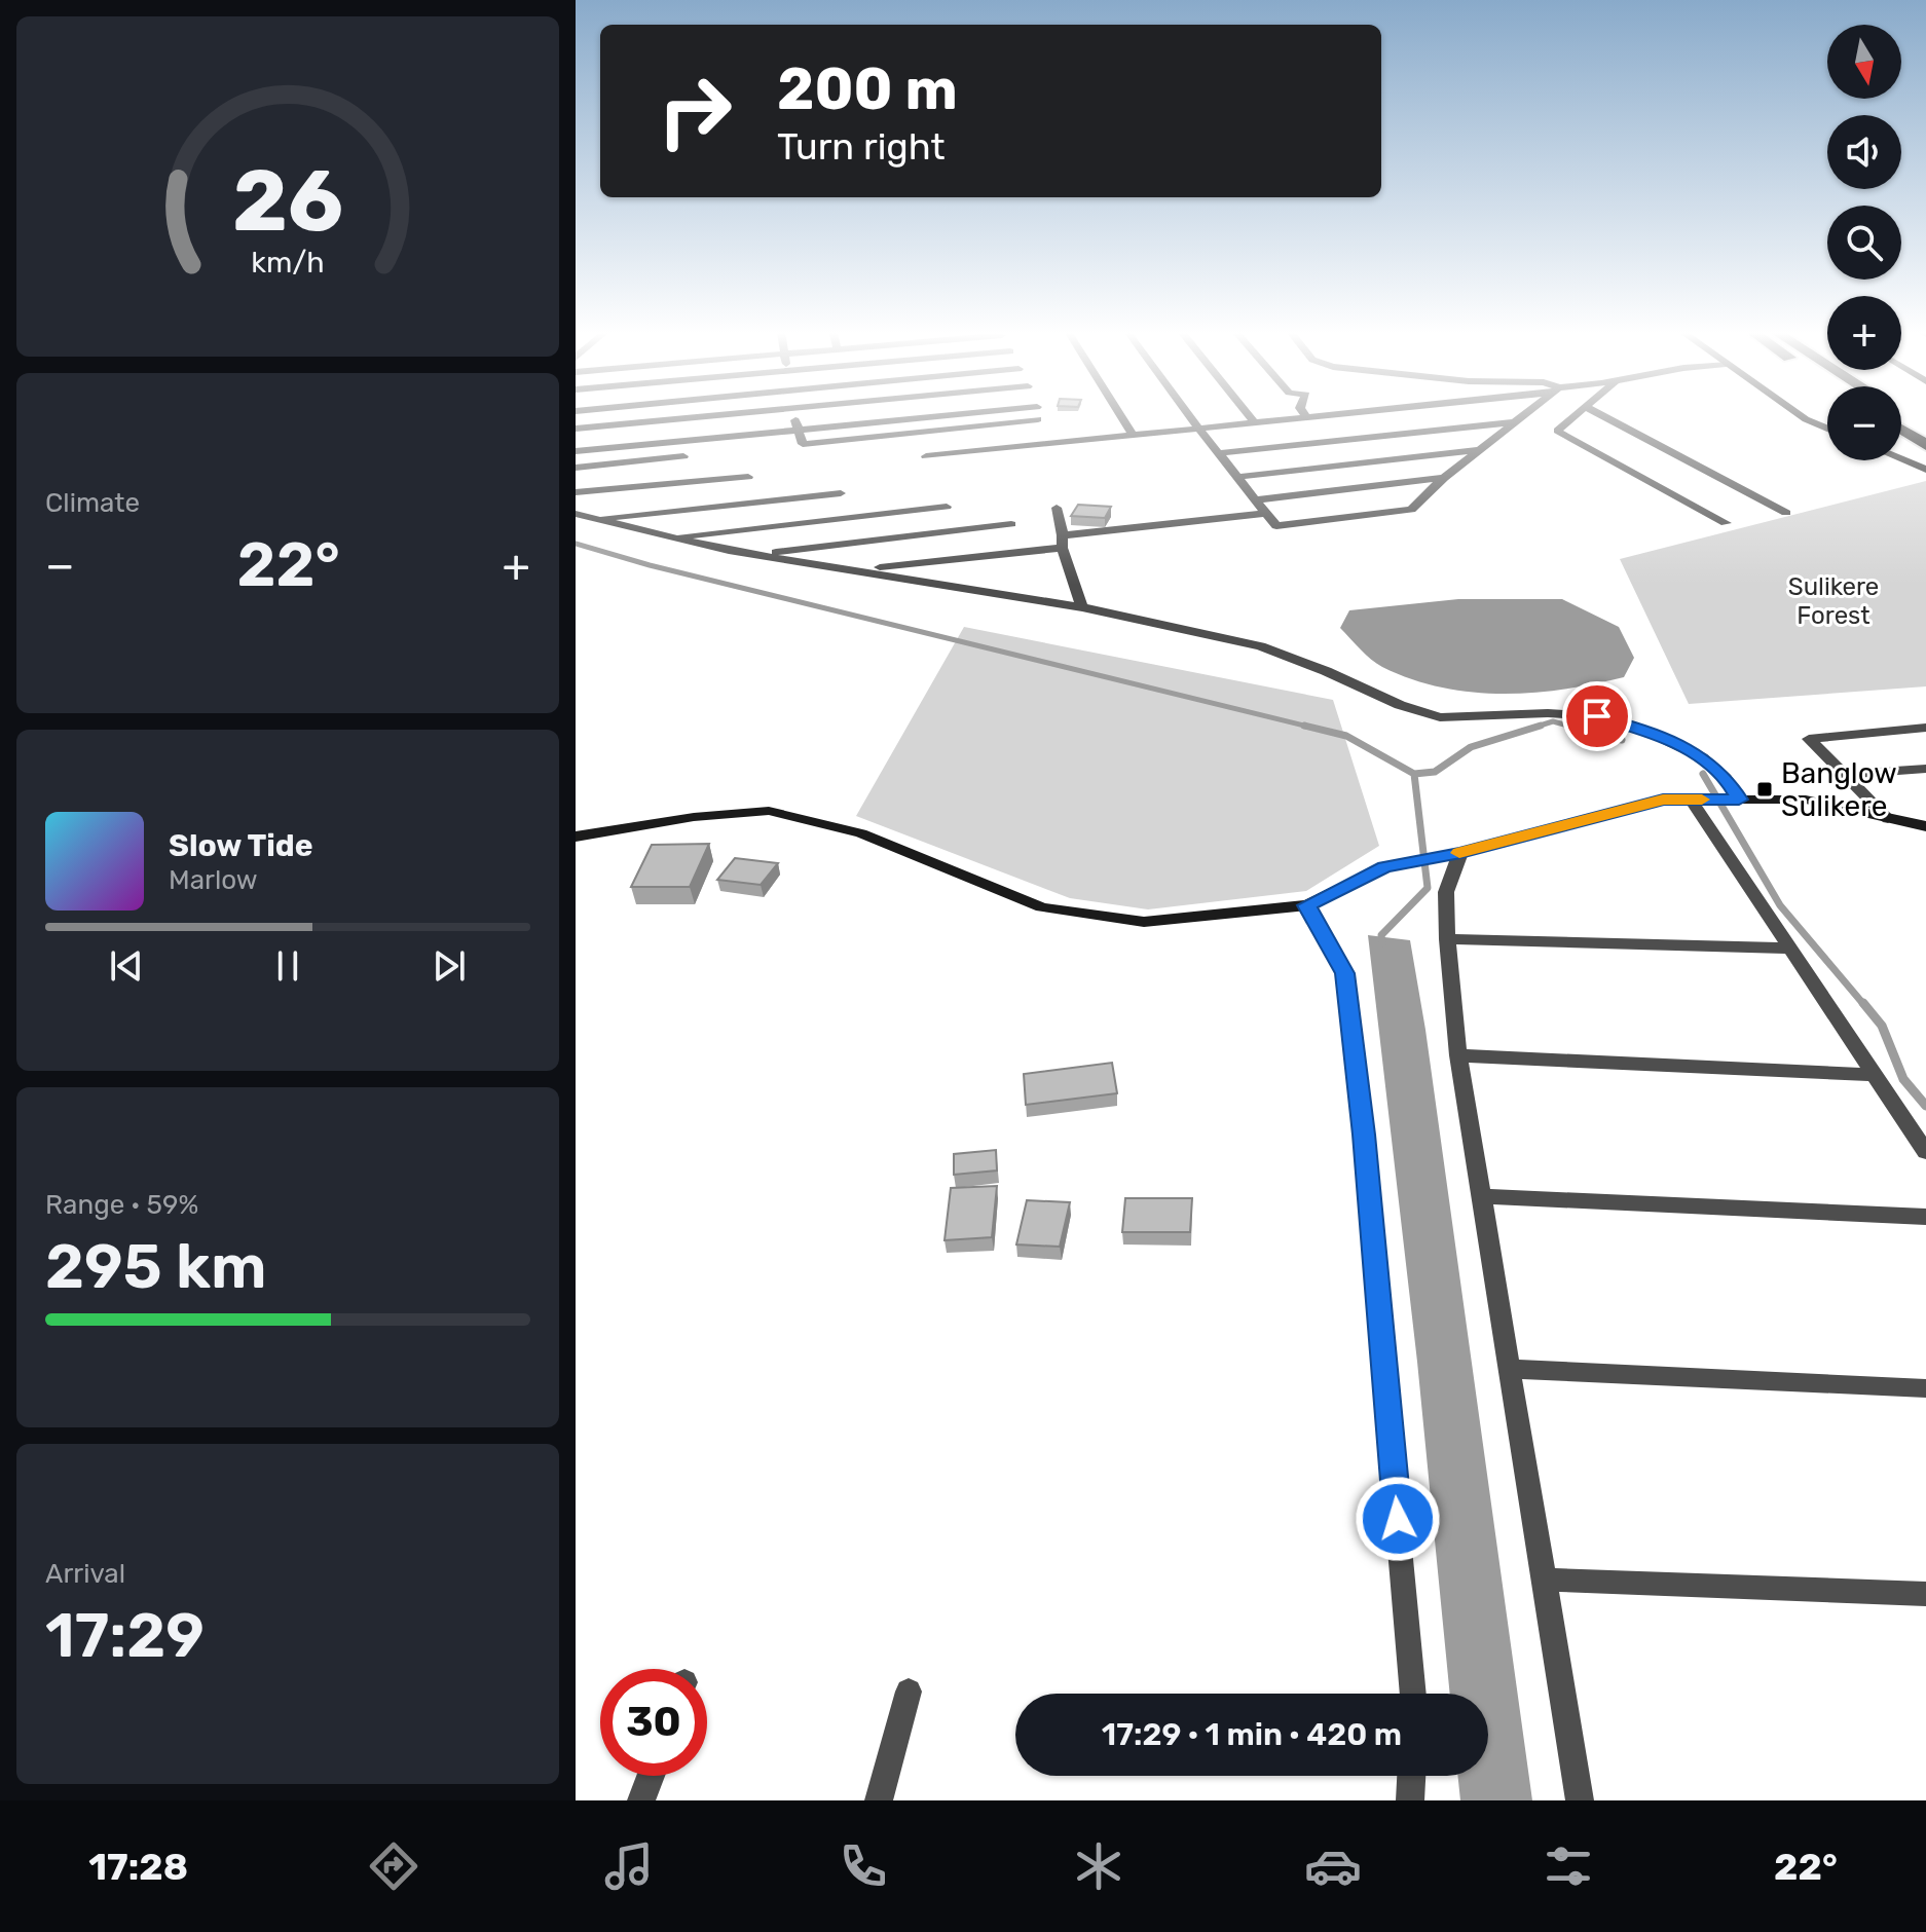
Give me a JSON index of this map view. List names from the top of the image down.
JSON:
{
  "parks": ["Sulikere Forest"],
  "places": {
    "transit": ["Banglow Sulikere"]
  },
  "north": "bottom",
  "page": {
    "map_buttons": ["+", "−"],
    "turn": ["200 m", "Turn right"],
    "tile": [
      "Climate",
      ["Range · 59%", "295 km"],
      ["Arrival", "17:29"]
    ],
    "heat": ["−", "22°", "+"],
    "song": ["Slow Tide", "Marlow"],
    "limit": "30",
    "trip": "17:29 · 1 min · 420 m",
    "tabs": ["17:28", "22°"],
    "gauge": ["26", "km/h"]
  }
}
